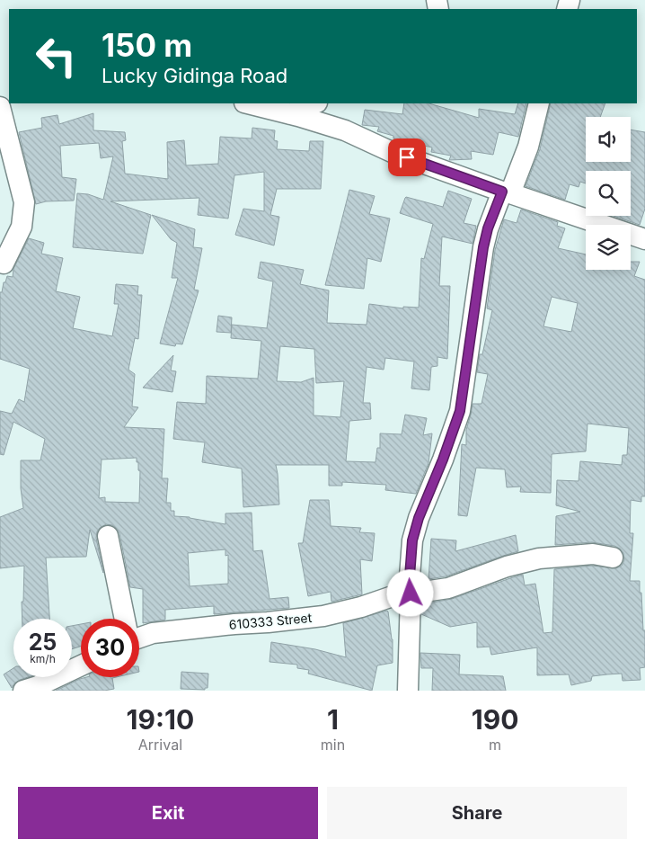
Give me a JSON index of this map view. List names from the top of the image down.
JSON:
{
  "streets": {
    "street": ["610333 Street"]
  },
  "page": {
    "turn": ["150 m", "Lucky Gidinga Road"],
    "speed": "25 km/h",
    "limit": "30",
    "eta": [
      "19:10",
      "Arrival",
      "1",
      "min",
      "190",
      "m"
    ],
    "buttons": ["Exit", "Share"]
  }
}
